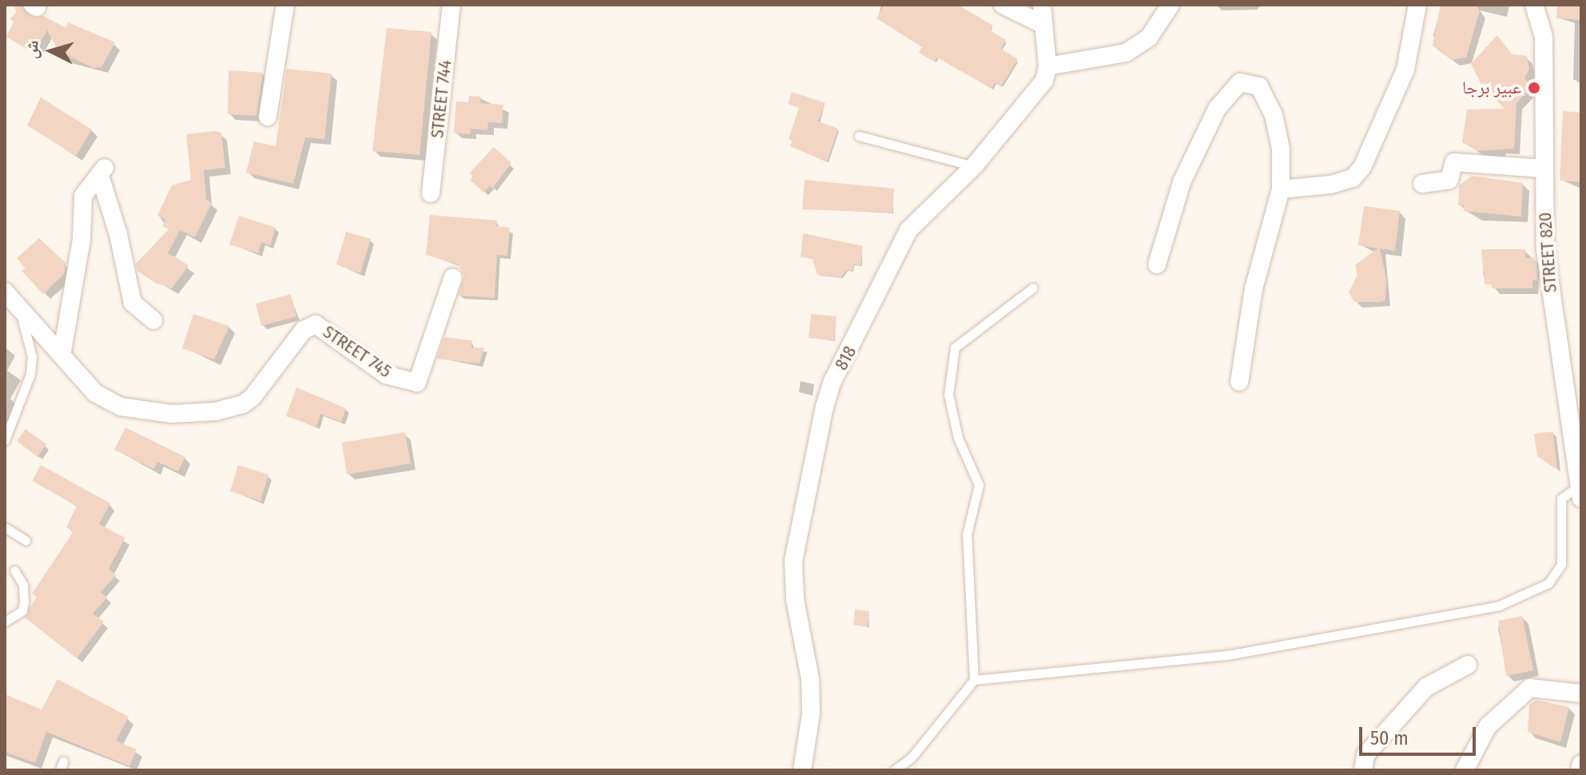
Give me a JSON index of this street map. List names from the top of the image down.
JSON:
{
  "streets": {
    "street": [
      "STREET 744",
      "STREET 820",
      "STREET 745",
      "818"
    ]
  },
  "places": ["عبير برجا"],
  "scale_bar": "50 m",
  "north": "left"
}
